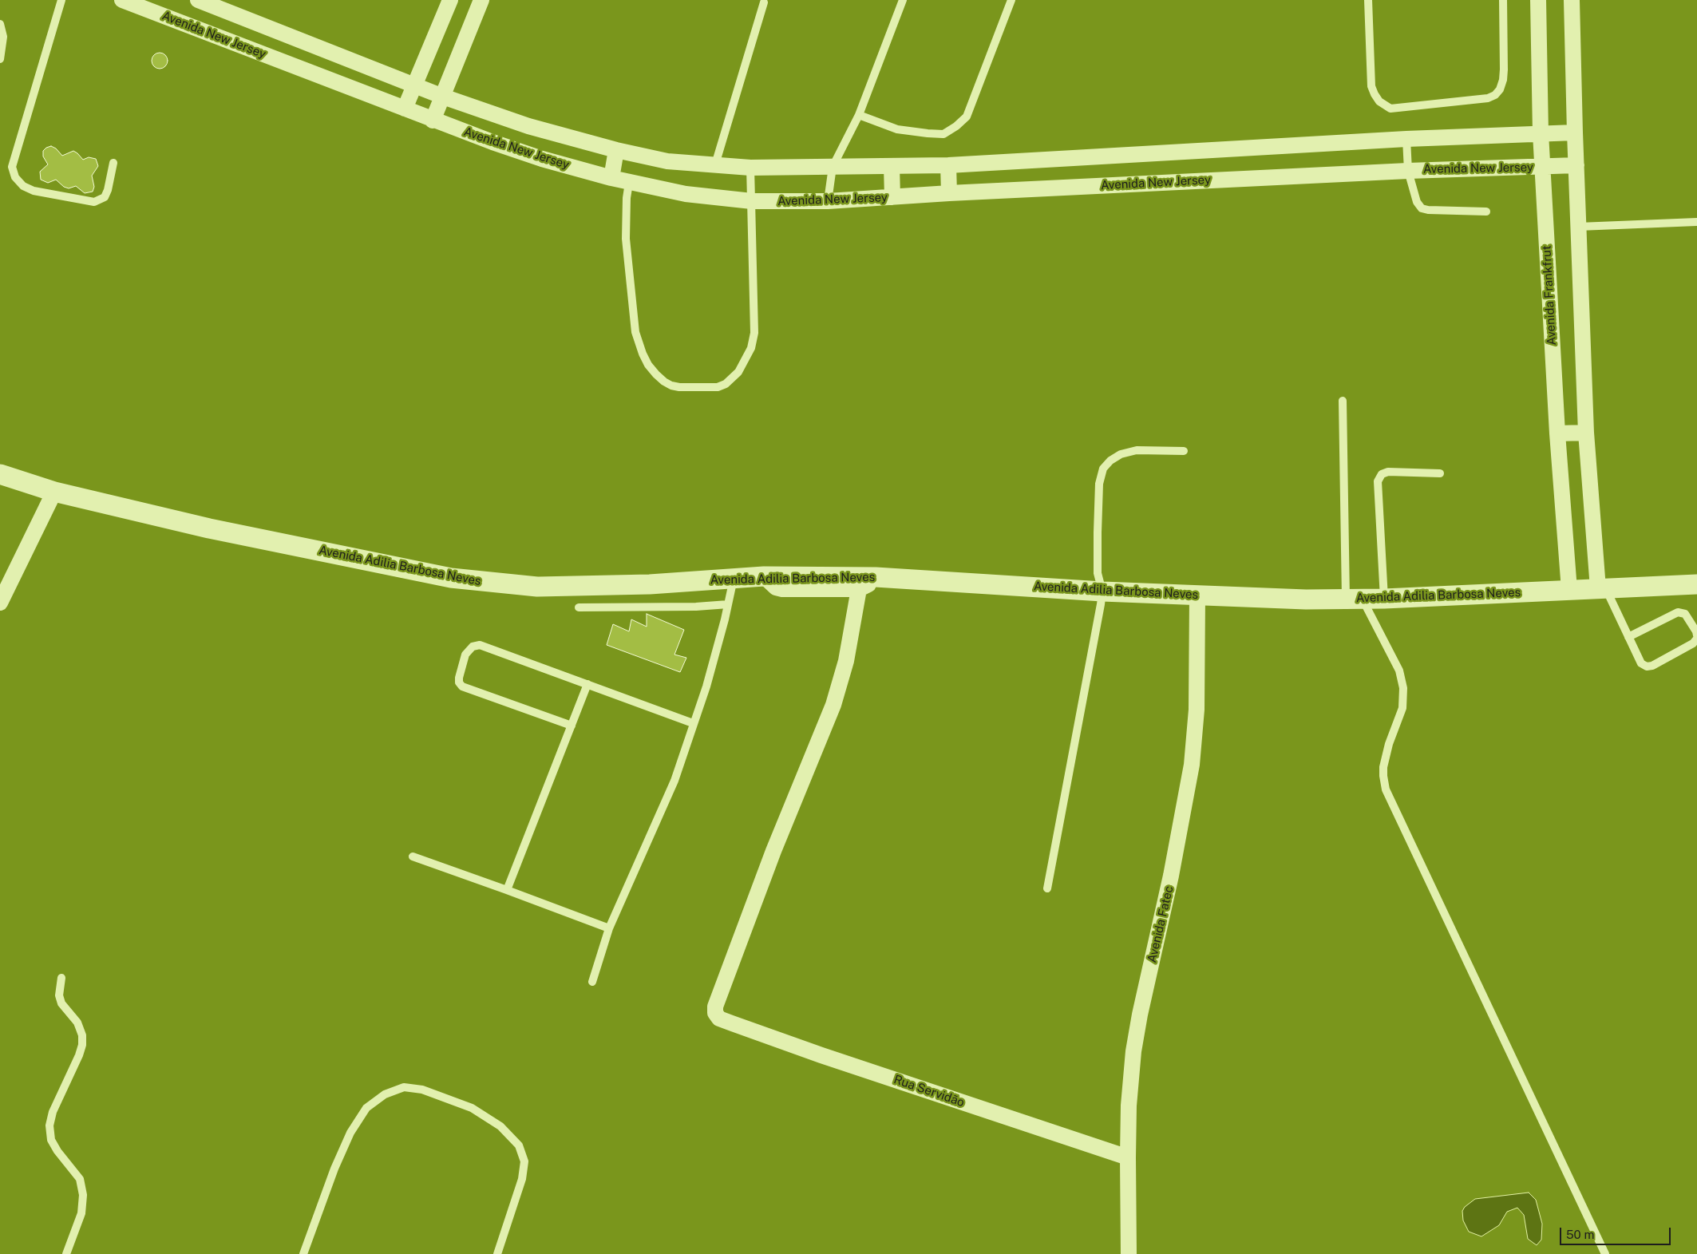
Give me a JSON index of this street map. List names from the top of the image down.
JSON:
{
  "streets": {
    "street": [
      "Avenida New Jersey",
      "Avenida Frankfrut",
      "Avenida Adilia Barbosa Neves",
      "Avenida Fatec",
      "Rua Servidão"
    ]
  },
  "crossings": [
    ["Avenida New Jersey", "Avenida Frankfrut"],
    ["Avenida Frankfrut", "Avenida Adilia Barbosa Neves"],
    ["Avenida Adilia Barbosa Neves", "Avenida Fatec"],
    ["Avenida Fatec", "Rua Servidão"]
  ],
  "scale_bar": "50 m"
}
